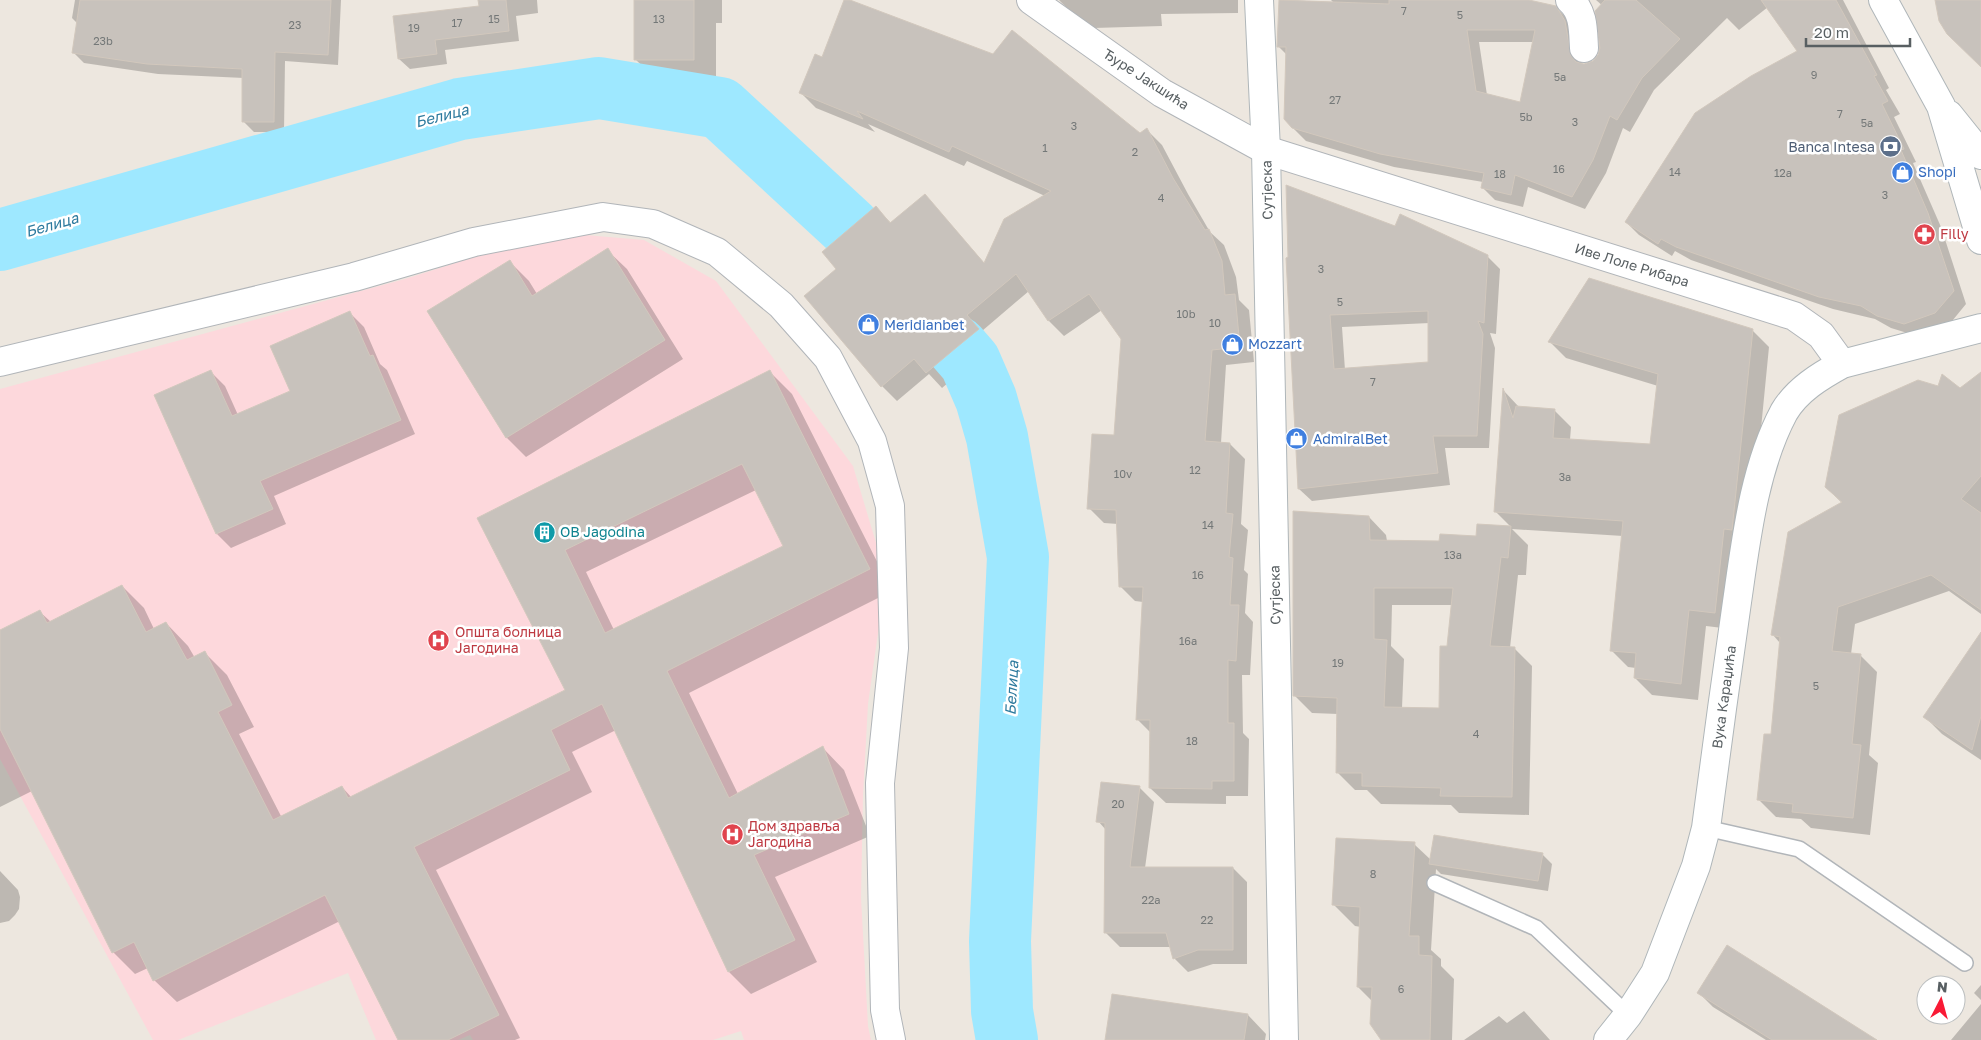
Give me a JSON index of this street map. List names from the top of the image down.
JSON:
{
  "streets": {
    "street": [
      "Ђуре Јакшића",
      "Сутјеска",
      "Иве Лоле Рибара",
      "Вука Караџића"
    ]
  },
  "crossings": [
    ["Ђуре Јакшића", "Сутјеска"],
    ["Ђуре Јакшића", "Иве Лоле Рибара"],
    ["Сутјеска", "Иве Лоле Рибара"],
    ["Иве Лоле Рибара", "Вука Караџића"]
  ],
  "water": ["Белица"],
  "places": {
    "bank": ["Banca Intesa"],
    "shop": [
      "Shopi",
      "Meridianbet",
      "Mozzart",
      "AdmiralBet"
    ],
    "pharmacy": ["Filly"],
    "building": ["OB Jagodina"],
    "hospital": ["Општа болница Јагодина", "Дом здравља Јагодина"]
  },
  "house_numbers": [
    "7",
    "5",
    "15",
    "13",
    "17",
    "23",
    "19",
    "23b",
    "9",
    "5a",
    "27",
    "7",
    "5b",
    "3",
    "5a",
    "3",
    "1",
    "2",
    "16",
    "14",
    "12a",
    "18",
    "3",
    "4",
    "3",
    "5",
    "10b",
    "10",
    "7",
    "12",
    "10v",
    "3a",
    "14",
    "13a",
    "16",
    "16a",
    "19",
    "5",
    "4",
    "18",
    "20",
    "8",
    "22a",
    "22",
    "6"
  ],
  "scale_bar": "20 m",
  "north": "top"
}
